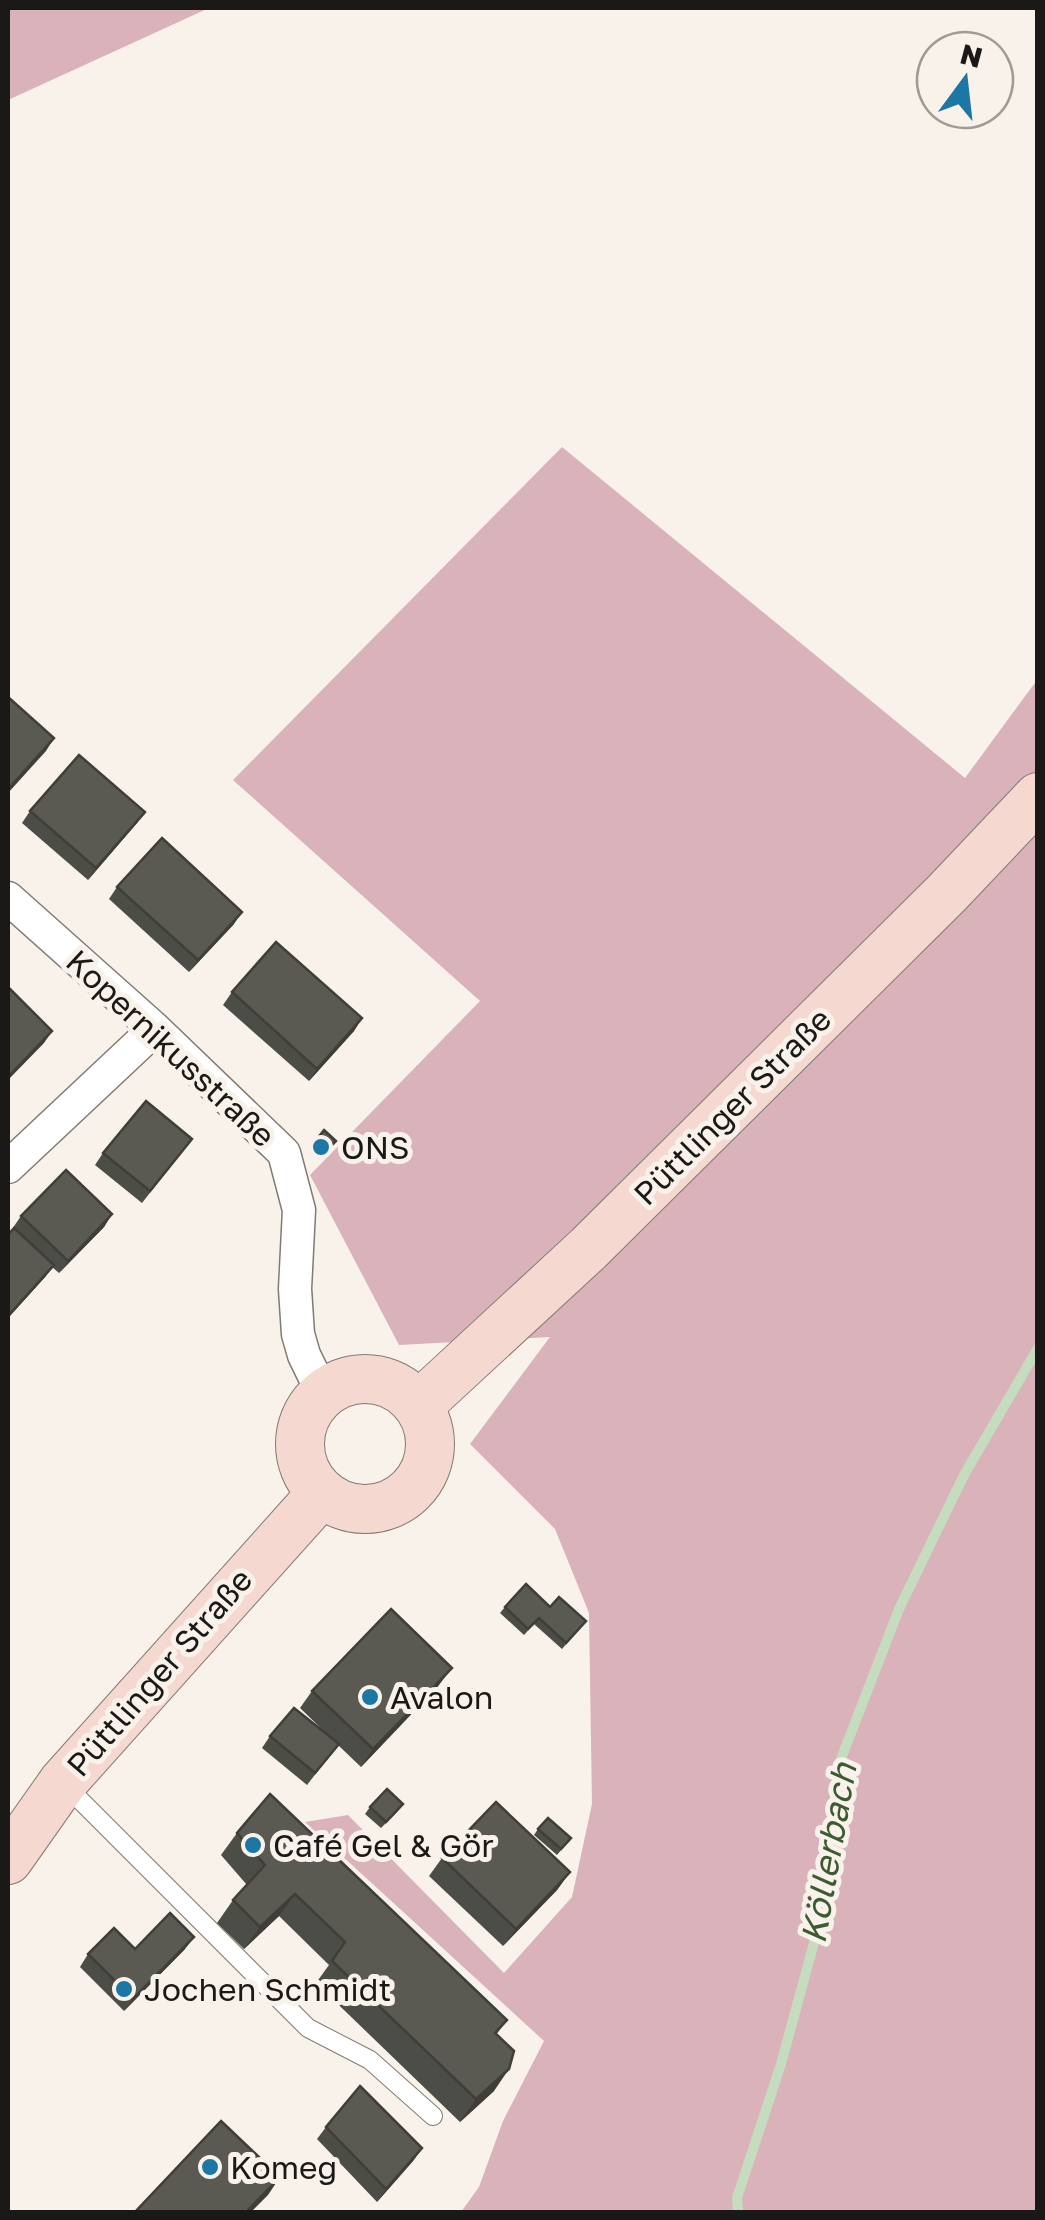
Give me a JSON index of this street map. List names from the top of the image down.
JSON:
{
  "streets": {
    "main road": ["Püttlinger Straße"],
    "street": ["Kopernikusstraße"]
  },
  "crossings": [
    ["Kopernikusstraße", "Püttlinger Straße"]
  ],
  "water": ["Köllerbach"],
  "places": [
    "ONS",
    "Avalon",
    "Café Gel & Gör",
    "Jochen Schmidt",
    "Komeg"
  ],
  "north": "top"
}
